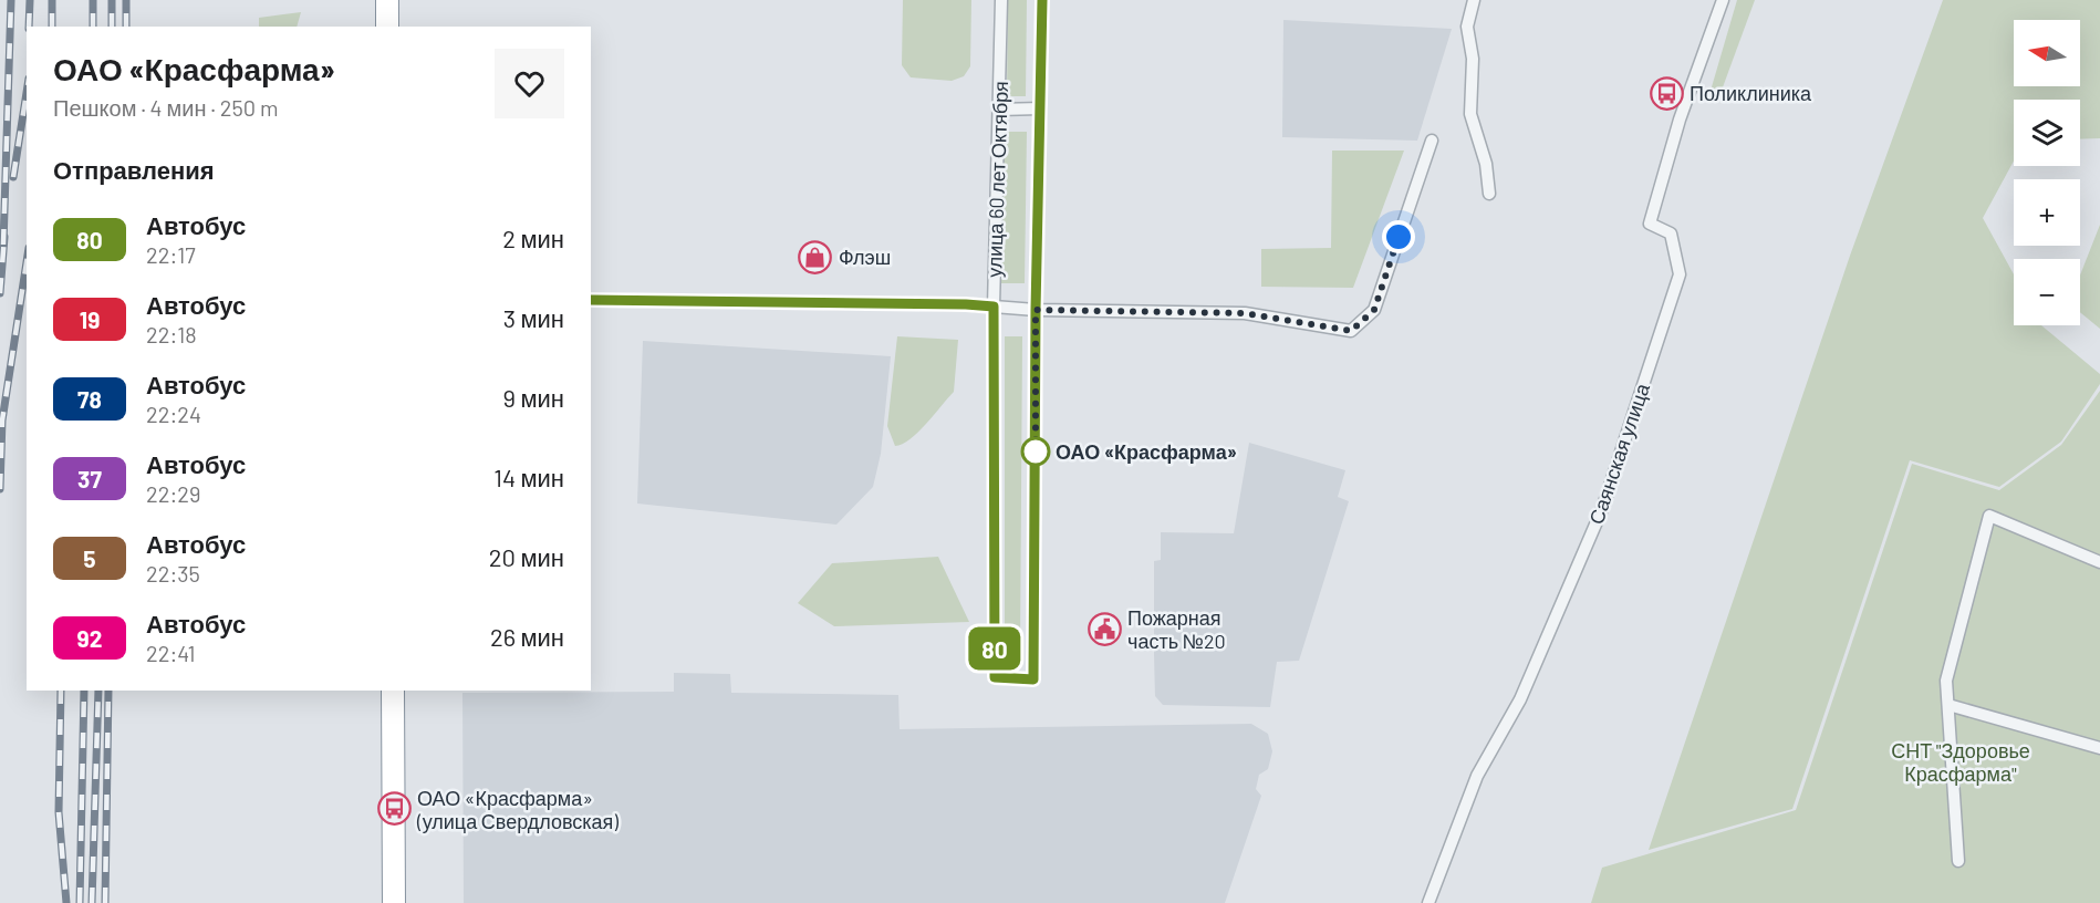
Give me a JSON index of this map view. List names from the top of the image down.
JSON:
{
  "streets": {
    "street": ["улица 60 лет Октября", "Саянская улица"]
  },
  "parks": ["СНТ \"Здоровье Красфарма\""],
  "places": {
    "bus stop": ["Поликлиника", "ОАО «Красфарма» (улица Свердловская)"],
    "shop": ["Флэш"],
    "other": ["ОАО «Красфарма»"],
    "public building": ["Пожарная часть №20"]
  },
  "lines": ["bus line 80"],
  "north": "left",
  "page": {
    "on_map": "80",
    "map_buttons": ["+", "−"],
    "heading": [
      ["ОАО «Красфарма»", "Пешком · 4 мин · 250 m"],
      "Отправления"
    ],
    "list": [
      {
        "mark": "80",
        "name": "Автобус",
        "note": "22:17",
        "value": "2 мин"
      },
      {
        "mark": "19",
        "name": "Автобус",
        "note": "22:18",
        "value": "3 мин"
      },
      {
        "mark": "78",
        "name": "Автобус",
        "note": "22:24",
        "value": "9 мин"
      },
      {
        "mark": "37",
        "name": "Автобус",
        "note": "22:29",
        "value": "14 мин"
      },
      {
        "mark": "5",
        "name": "Автобус",
        "note": "22:35",
        "value": "20 мин"
      },
      {
        "mark": "92",
        "name": "Автобус",
        "note": "22:41",
        "value": "26 мин"
      }
    ]
  }
}
